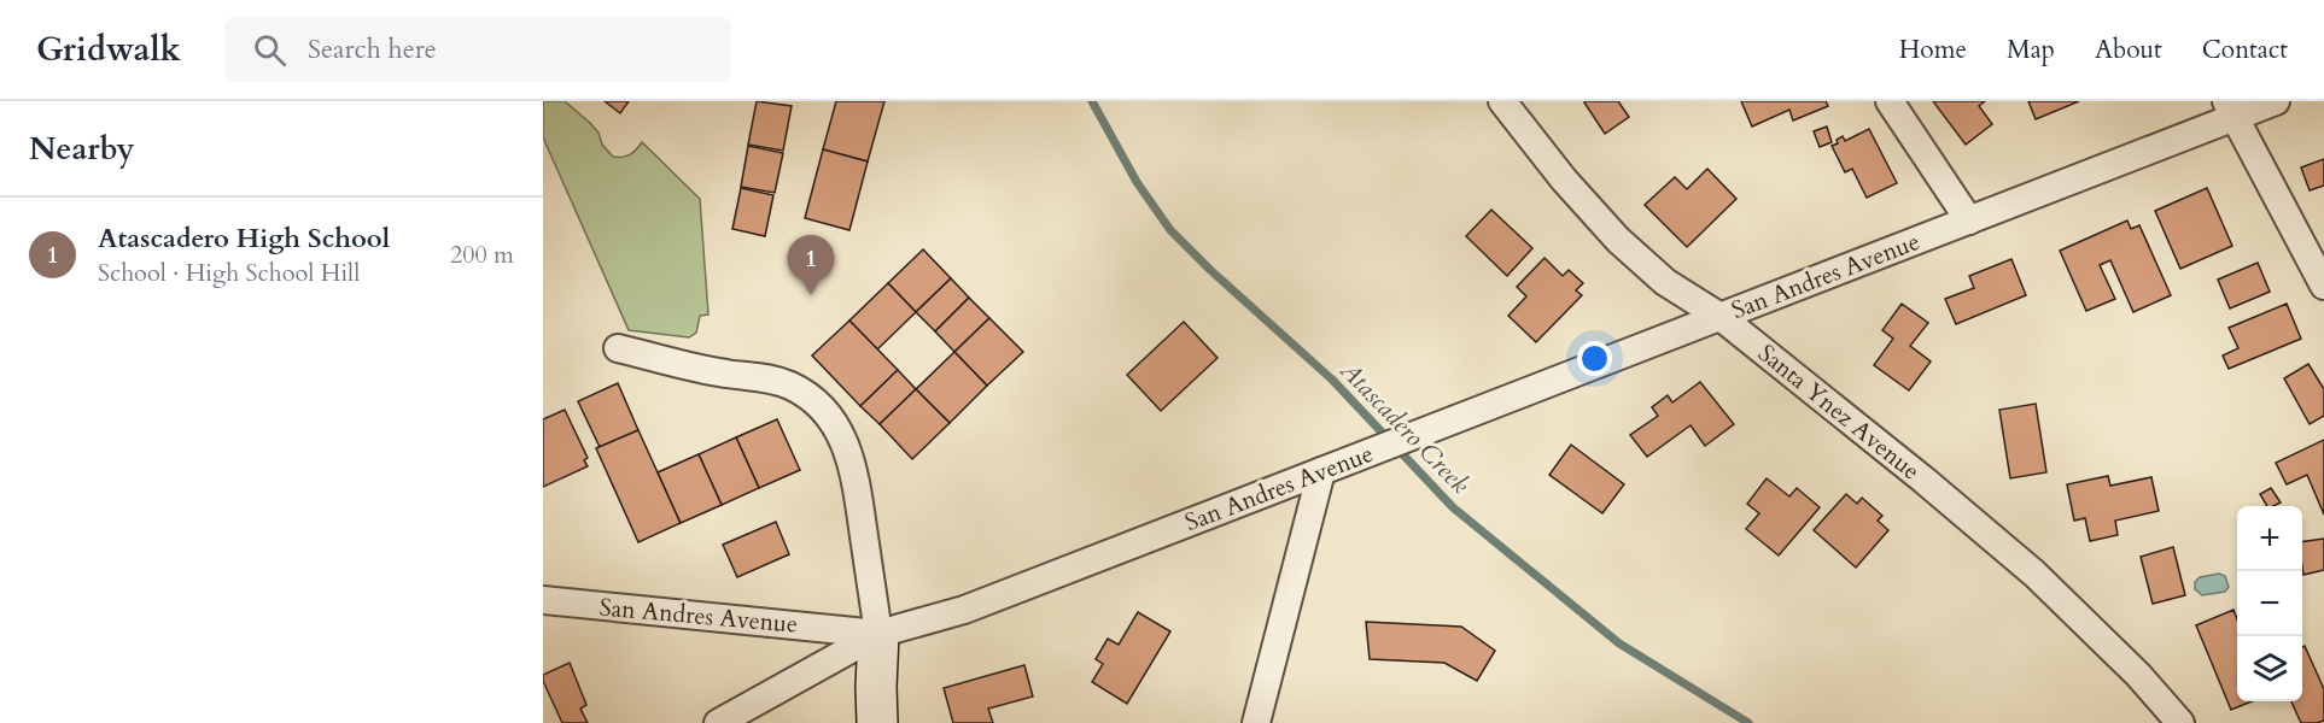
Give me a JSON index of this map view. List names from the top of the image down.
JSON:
{
  "streets": {
    "street": ["San Andres Avenue", "Santa Ynez Avenue"]
  },
  "crossings": [
    ["San Andres Avenue", "Santa Ynez Avenue"]
  ],
  "water": ["Atascadero Creek"],
  "page": {
    "header": "Gridwalk",
    "search": "Search here",
    "nav": [
      "Home",
      "Map",
      "About",
      "Contact"
    ],
    "heading": "Nearby",
    "list": [
      {
        "mark": "1",
        "name": "Atascadero High School",
        "note": "School · High School Hill",
        "value": "200 m"
      }
    ],
    "pins": "1",
    "map_buttons": ["+", "−"]
  }
}
